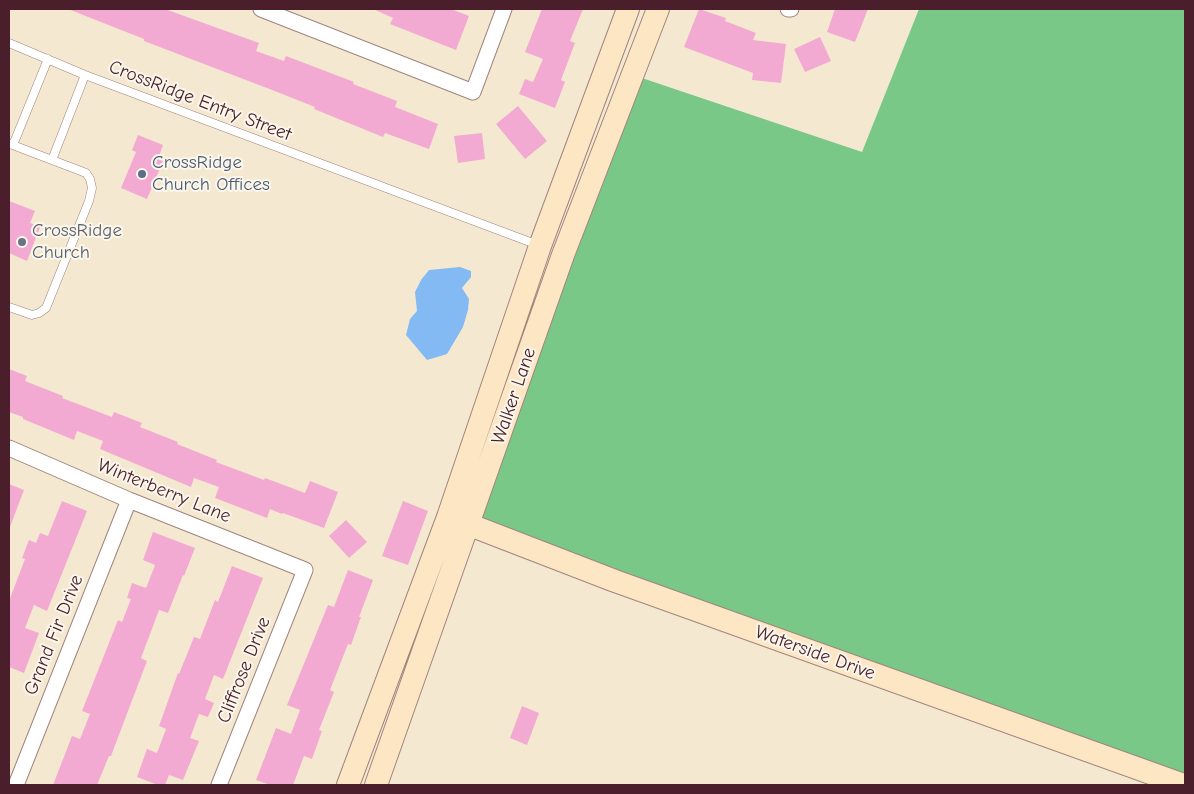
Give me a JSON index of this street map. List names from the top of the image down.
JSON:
{
  "streets": {
    "street": [
      "Walker Lane",
      "Winterberry Lane",
      "Grand Fir Drive",
      "Waterside Drive",
      "Cliffrose Drive"
    ],
    "lane": ["CrossRidge Entry Street"]
  },
  "crossings": [
    ["CrossRidge Entry Street", "Walker Lane"],
    ["Walker Lane", "Waterside Drive"],
    ["Winterberry Lane", "Grand Fir Drive"],
    ["Winterberry Lane", "Cliffrose Drive"]
  ],
  "places": ["CrossRidge Church Offices", "CrossRidge Church"]
}
